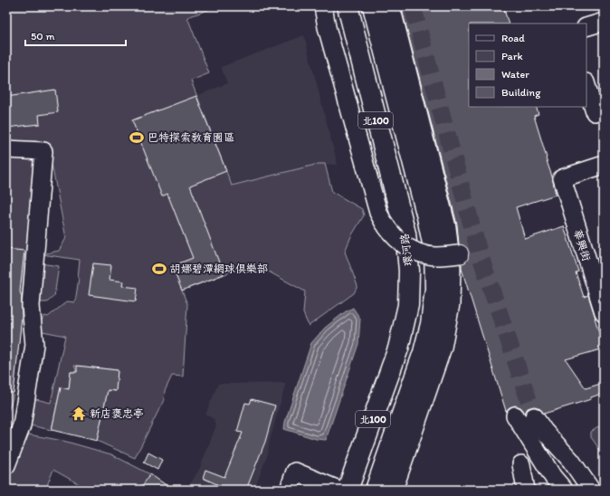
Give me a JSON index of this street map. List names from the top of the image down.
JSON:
{
  "streets": {
    "highway": ["北100", "環河路"],
    "street": ["華興街"]
  },
  "places": {
    "sports": ["巴特探索教育園區", "胡娜碧潭網球俱樂部"],
    "temple": ["新店褒忠亭"]
  },
  "legend": [
    "Road",
    "Park",
    "Water",
    "Building"
  ],
  "scale_bar": "50 m"
}
